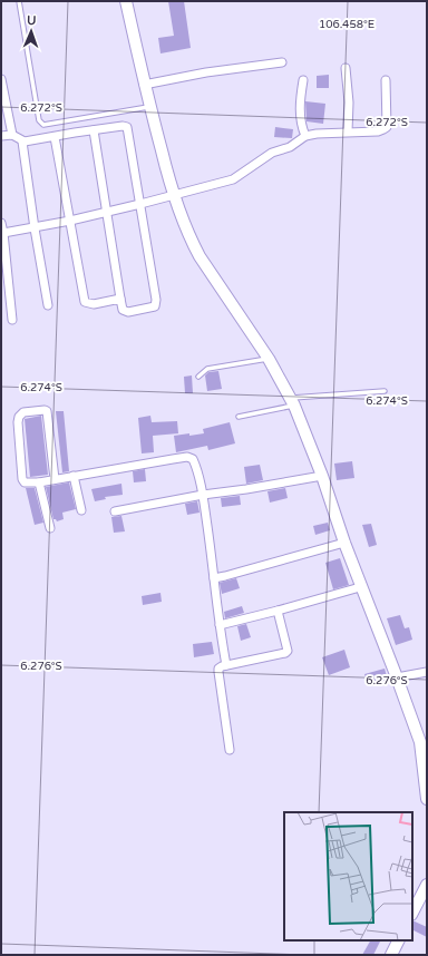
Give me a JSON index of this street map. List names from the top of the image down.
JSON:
{
  "north": "top",
  "coordinates": [
    "106.458°E",
    "6.272°S",
    "6.274°S",
    "6.276°S"
  ]
}
